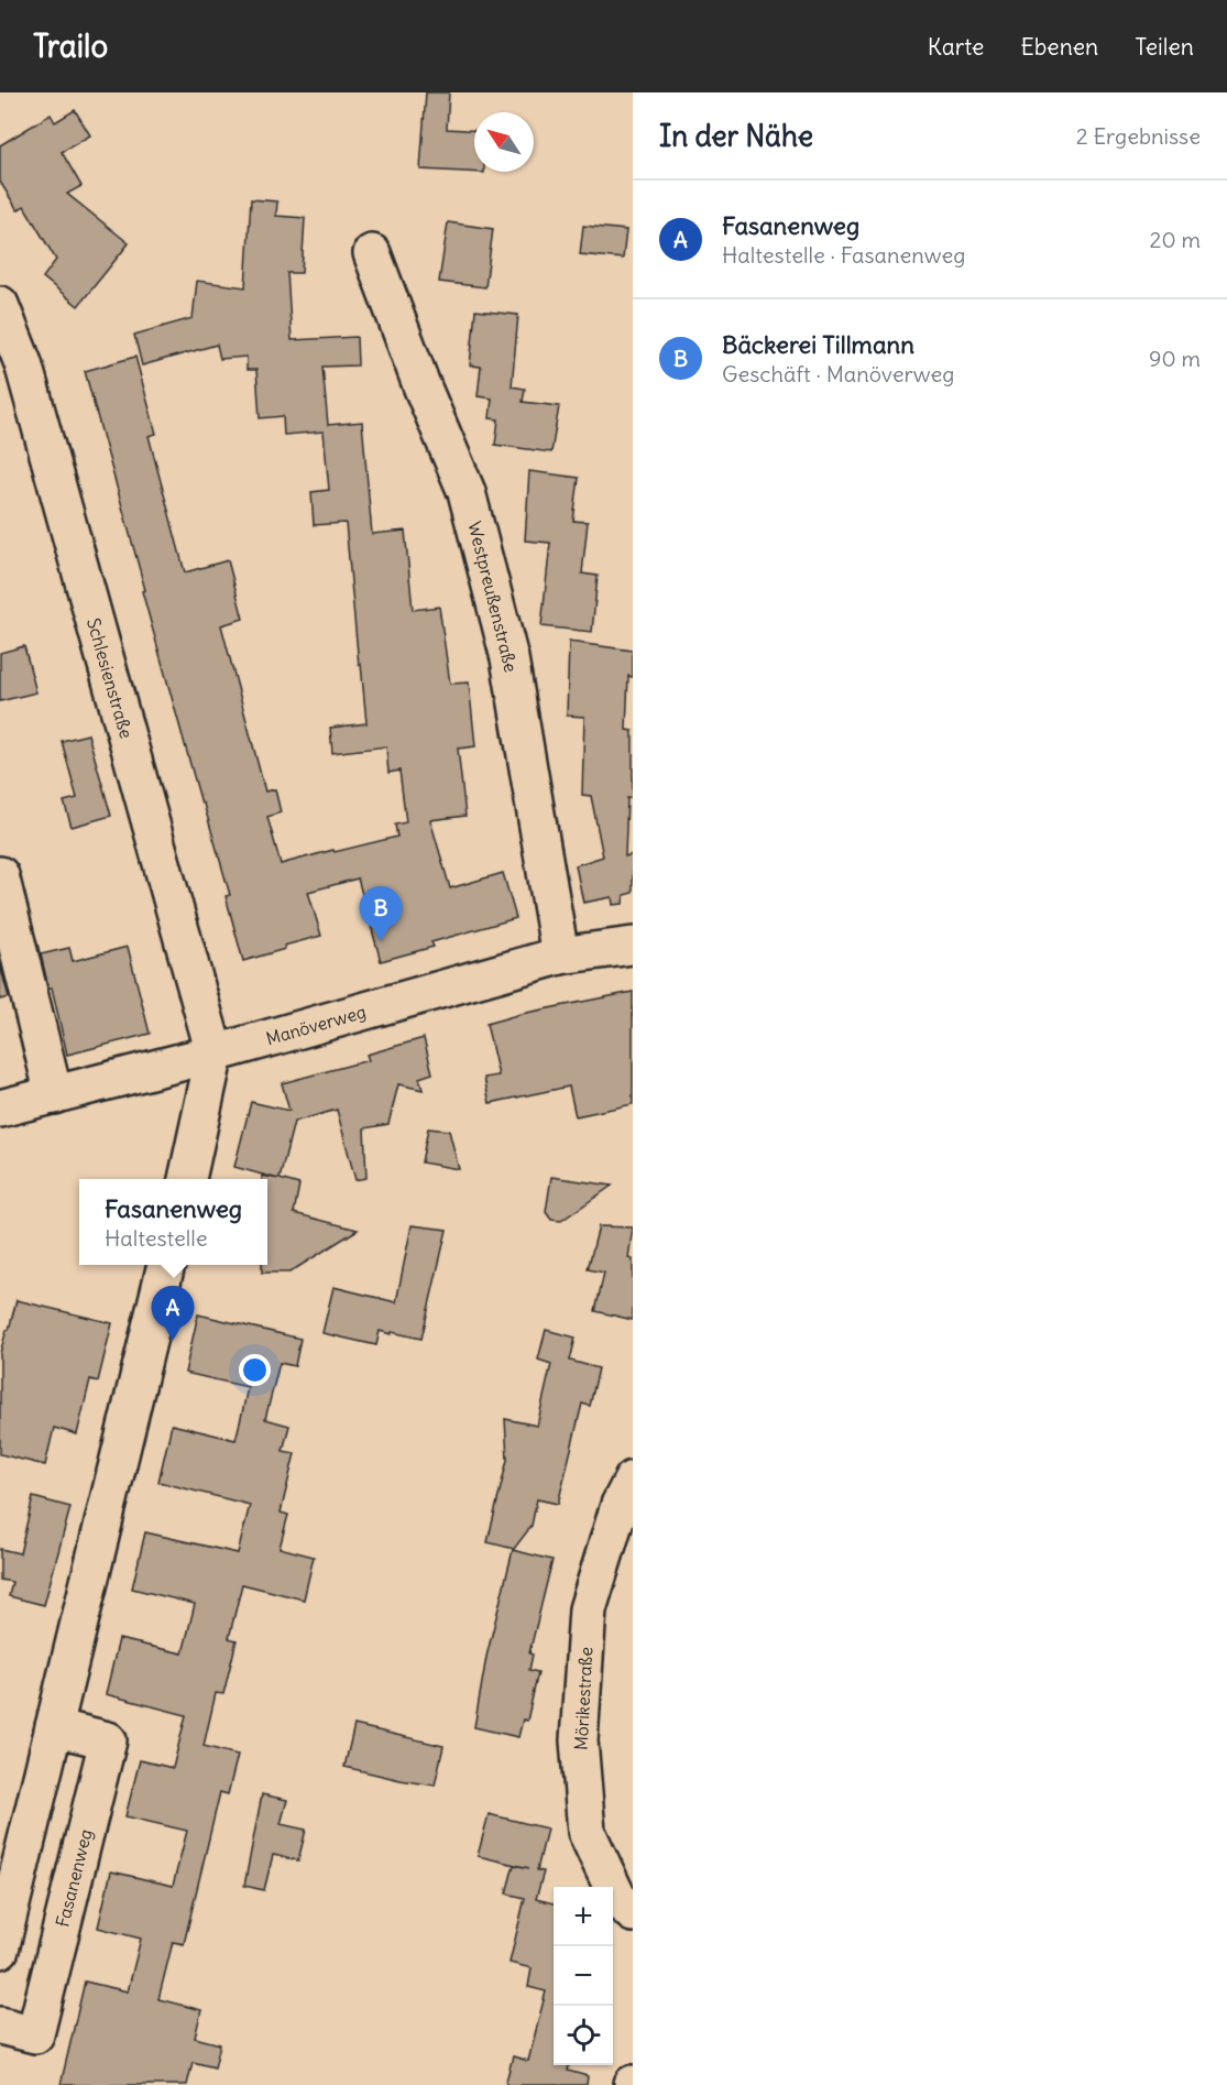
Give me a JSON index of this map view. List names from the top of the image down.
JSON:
{
  "streets": {
    "street": [
      "Westpreußenstraße",
      "Schlesienstraße",
      "Manöverweg",
      "Mörikestraße",
      "Fasanenweg"
    ]
  },
  "crossings": [
    ["Westpreußenstraße", "Manöverweg"],
    ["Schlesienstraße", "Manöverweg"]
  ],
  "north": "top left",
  "page": {
    "header": "Trailo",
    "nav": ["Karte", "Ebenen", "Teilen"],
    "heading": ["In der Nähe", "2 Ergebnisse"],
    "list": [
      {
        "mark": "A",
        "name": "Fasanenweg",
        "note": "Haltestelle · Fasanenweg",
        "value": "20 m"
      },
      {
        "mark": "B",
        "name": "Bäckerei Tillmann",
        "note": "Geschäft · Manöverweg",
        "value": "90 m"
      }
    ],
    "pins": ["B", "A"],
    "popup": ["Fasanenweg", "Haltestelle"],
    "map_buttons": ["+", "−"]
  }
}
